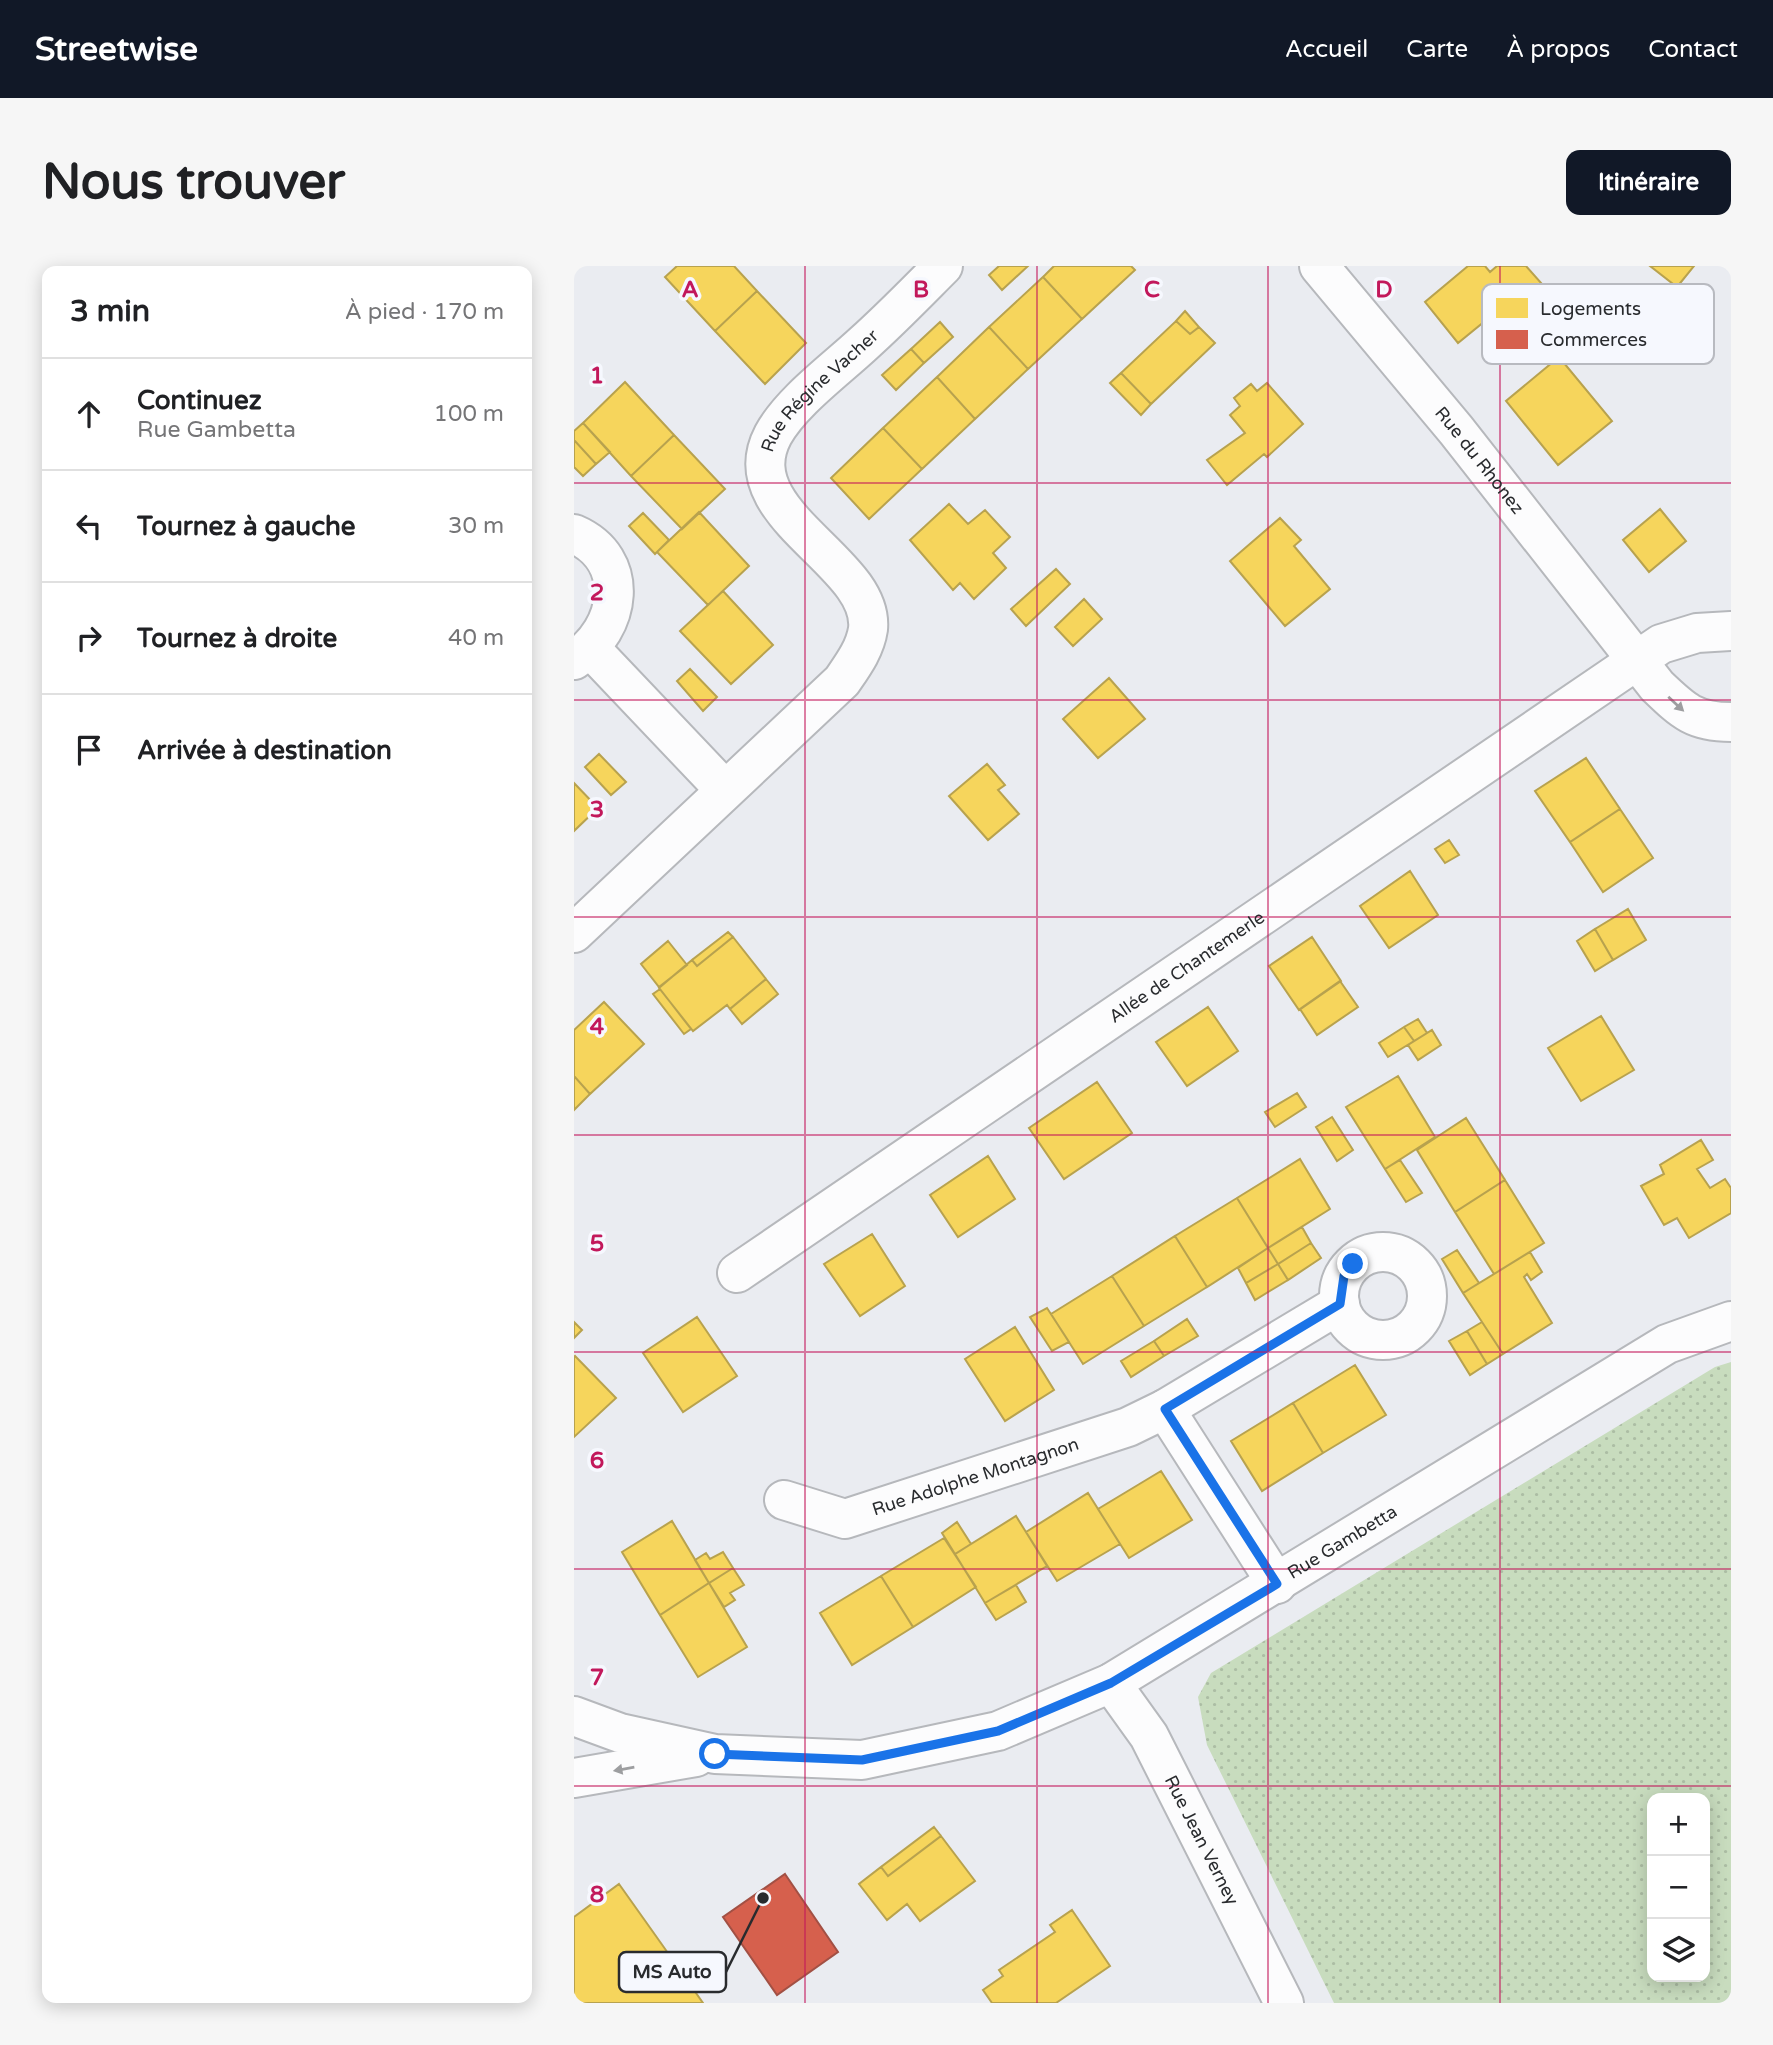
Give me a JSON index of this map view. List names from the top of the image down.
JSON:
{
  "streets": {
    "street": [
      "Rue Régine Vacher",
      "Rue du Rhonez",
      "Allée de Chantemerle",
      "Rue Adolphe Montagnon",
      "Rue Gambetta",
      "Rue Jean Verney"
    ]
  },
  "crossings": [
    ["Rue du Rhonez", "Allée de Chantemerle"],
    ["Rue Gambetta", "Rue Jean Verney"]
  ],
  "places": ["MS Auto"],
  "legend": ["Logements", "Commerces"],
  "page": {
    "header": "Streetwise",
    "nav": [
      "Accueil",
      "Carte",
      "À propos",
      "Contact"
    ],
    "buttons": "Itinéraire",
    "title": "Nous trouver",
    "heading": ["3 min", "À pied · 170 m"],
    "list": [
      ["Continuez", "Rue Gambetta", "100 m"],
      ["Tournez à gauche", "30 m"],
      ["Tournez à droite", "40 m"],
      "Arrivée à destination"
    ],
    "map_buttons": ["+", "−"]
  },
  "grid": {
    "columns": [
      "A",
      "B",
      "C",
      "D"
    ],
    "rows": [
      "1",
      "2",
      "3",
      "4",
      "5",
      "6",
      "7",
      "8"
    ]
  }
}
